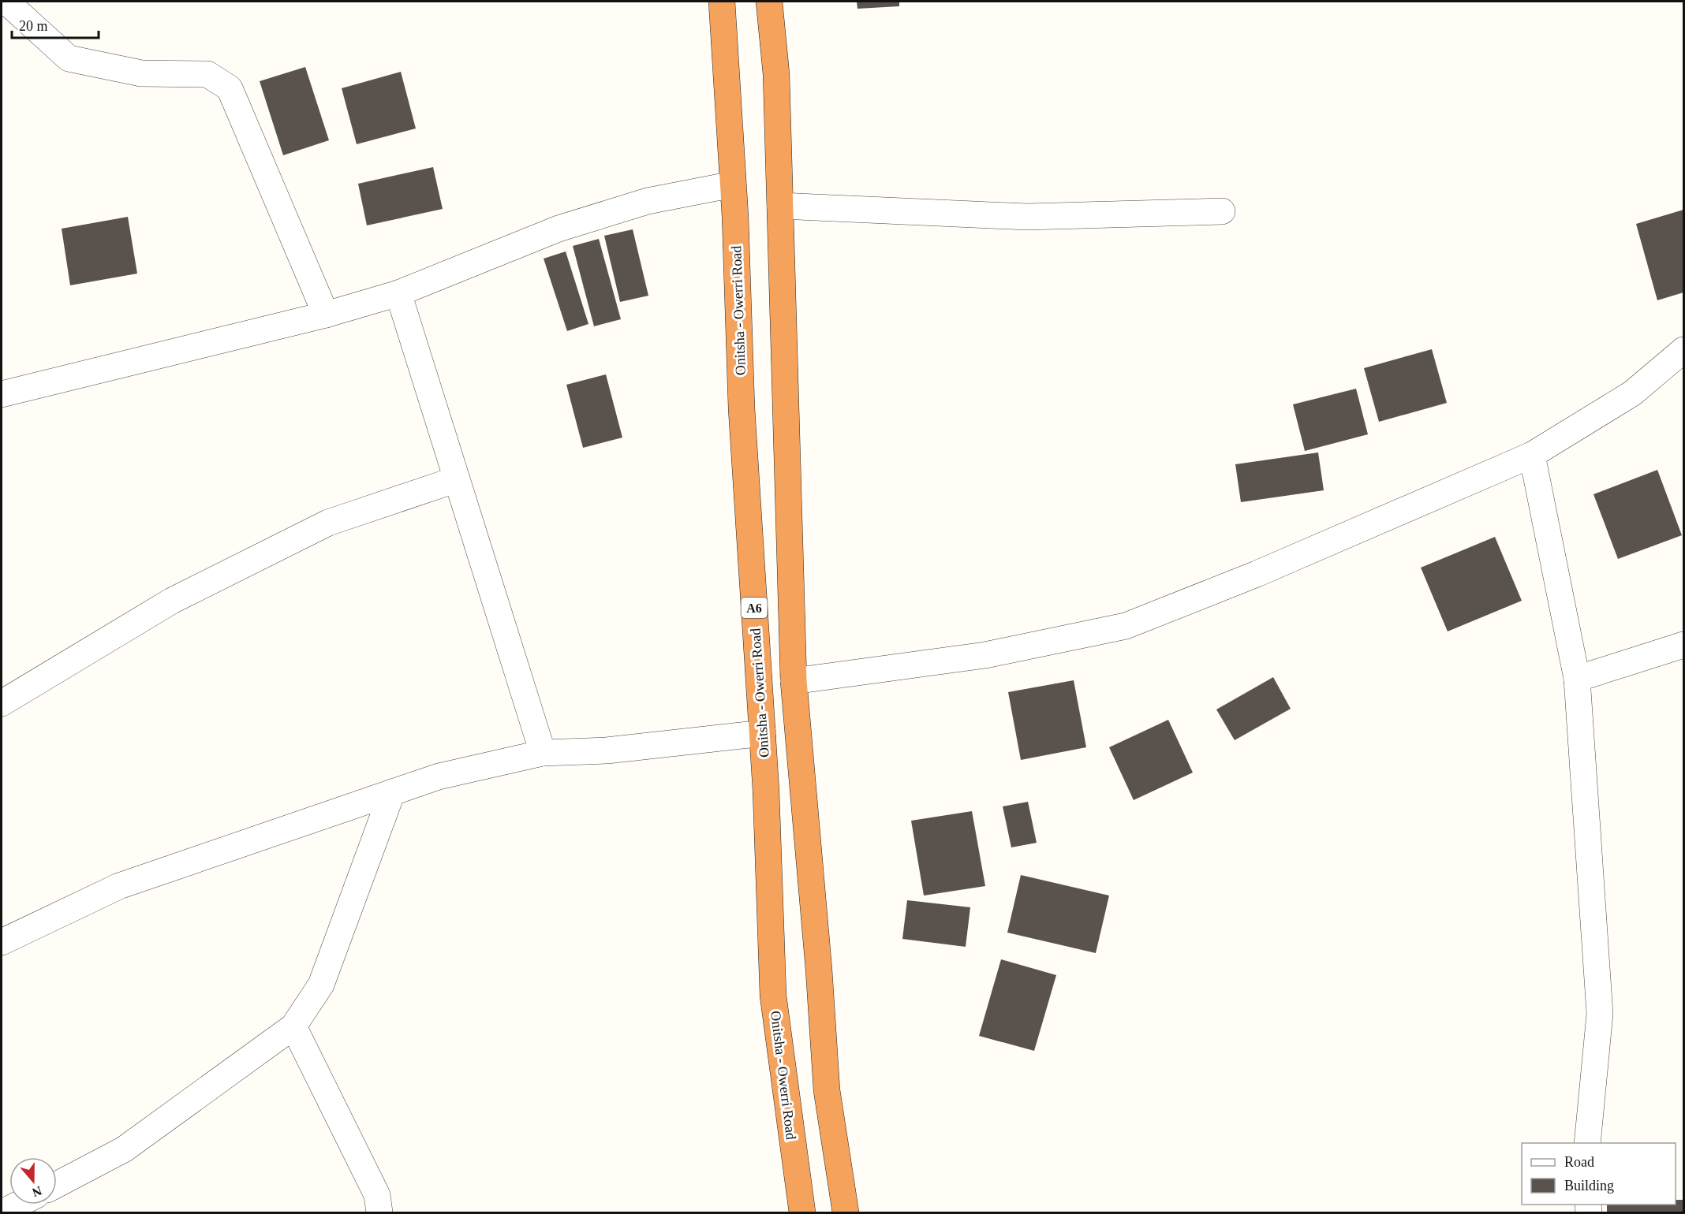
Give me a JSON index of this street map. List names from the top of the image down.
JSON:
{
  "streets": {
    "highway": ["Onitsha - Owerri Road", "A6"]
  },
  "legend": ["Road", "Building"],
  "scale_bar": "20 m",
  "north": "bottom"
}
